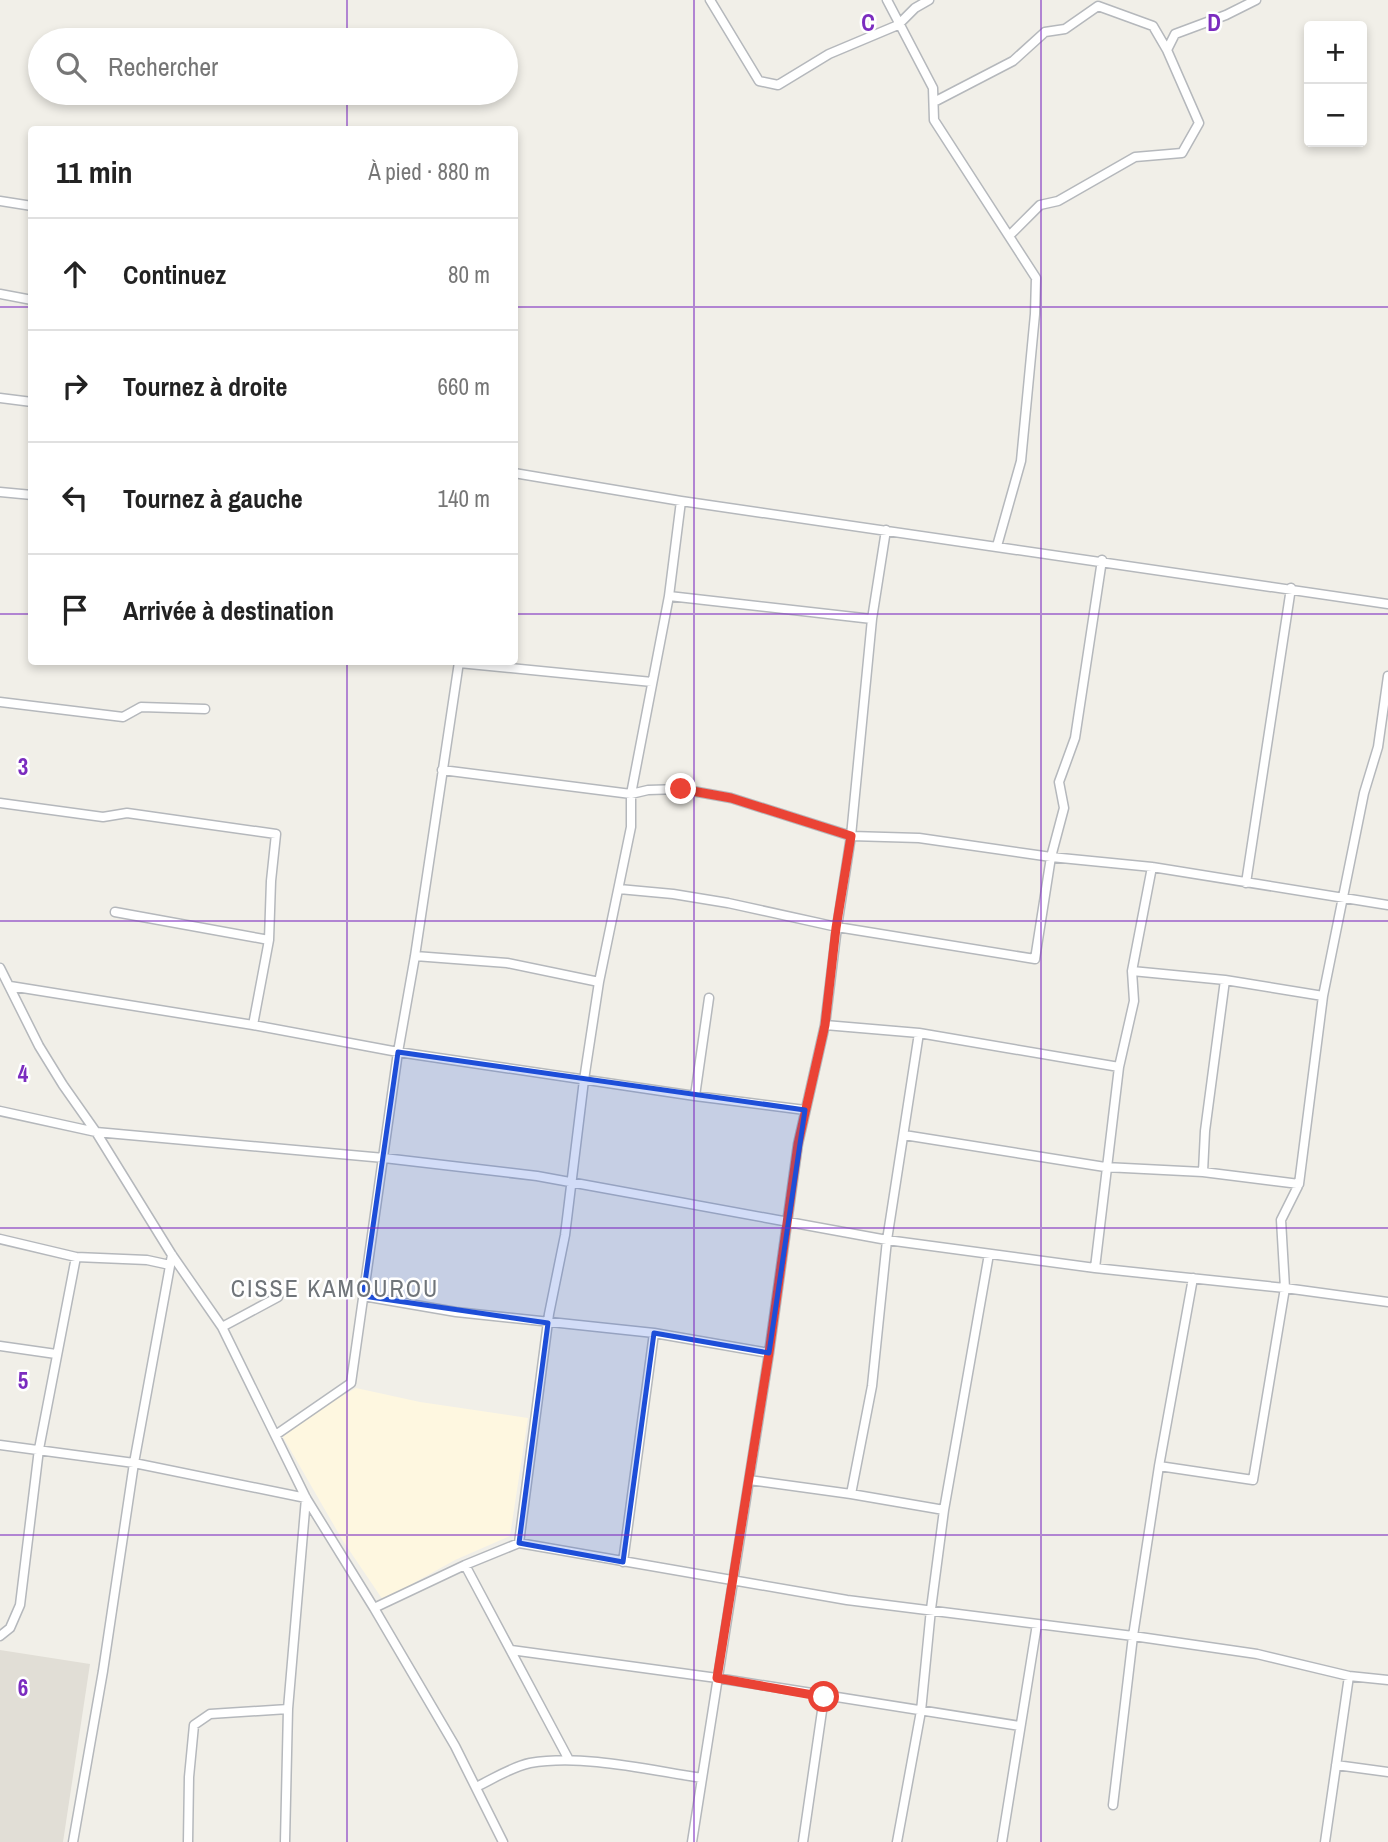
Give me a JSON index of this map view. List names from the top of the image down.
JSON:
{
  "districts": ["CISSE KAMOUROU"],
  "page": {
    "map_buttons": ["+", "−"],
    "search": "Rechercher",
    "heading": ["11 min", "À pied · 880 m"],
    "list": [
      ["Continuez", "80 m"],
      ["Tournez à droite", "660 m"],
      ["Tournez à gauche", "140 m"],
      "Arrivée à destination"
    ]
  },
  "grid": {
    "columns": ["C", "D"],
    "rows": [
      "3",
      "4",
      "5",
      "6"
    ]
  }
}
